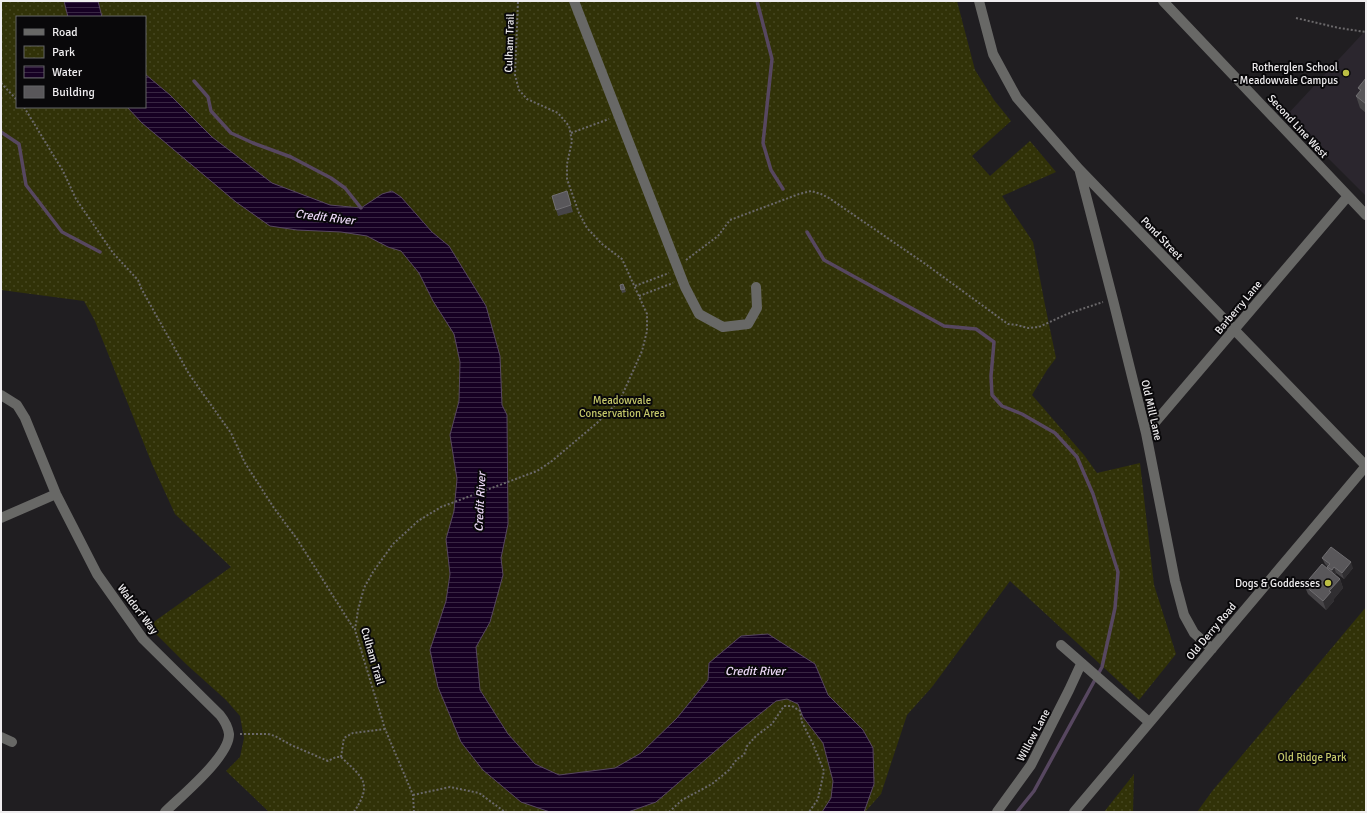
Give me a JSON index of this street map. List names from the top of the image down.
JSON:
{
  "streets": {
    "street": [
      "Second Line West",
      "Pond Street",
      "Barberry Lane",
      "Old Mill Lane",
      "Waldorf Way",
      "Old Derry Road",
      "Willow Lane"
    ],
    "path": ["Culham Trail"]
  },
  "crossings": [
    ["Second Line West", "Barberry Lane"],
    ["Pond Street", "Barberry Lane"],
    ["Pond Street", "Old Mill Lane"],
    ["Pond Street", "Old Derry Road"],
    ["Barberry Lane", "Old Mill Lane"],
    ["Old Mill Lane", "Old Derry Road"]
  ],
  "water": ["Credit River"],
  "parks": ["Meadowvale Conservation Area", "Old Ridge Park"],
  "places": ["Rotherglen School - Meadowvale Campus", "Dogs & Goddesses"],
  "legend": [
    "Road",
    "Park",
    "Water",
    "Building"
  ]
}
